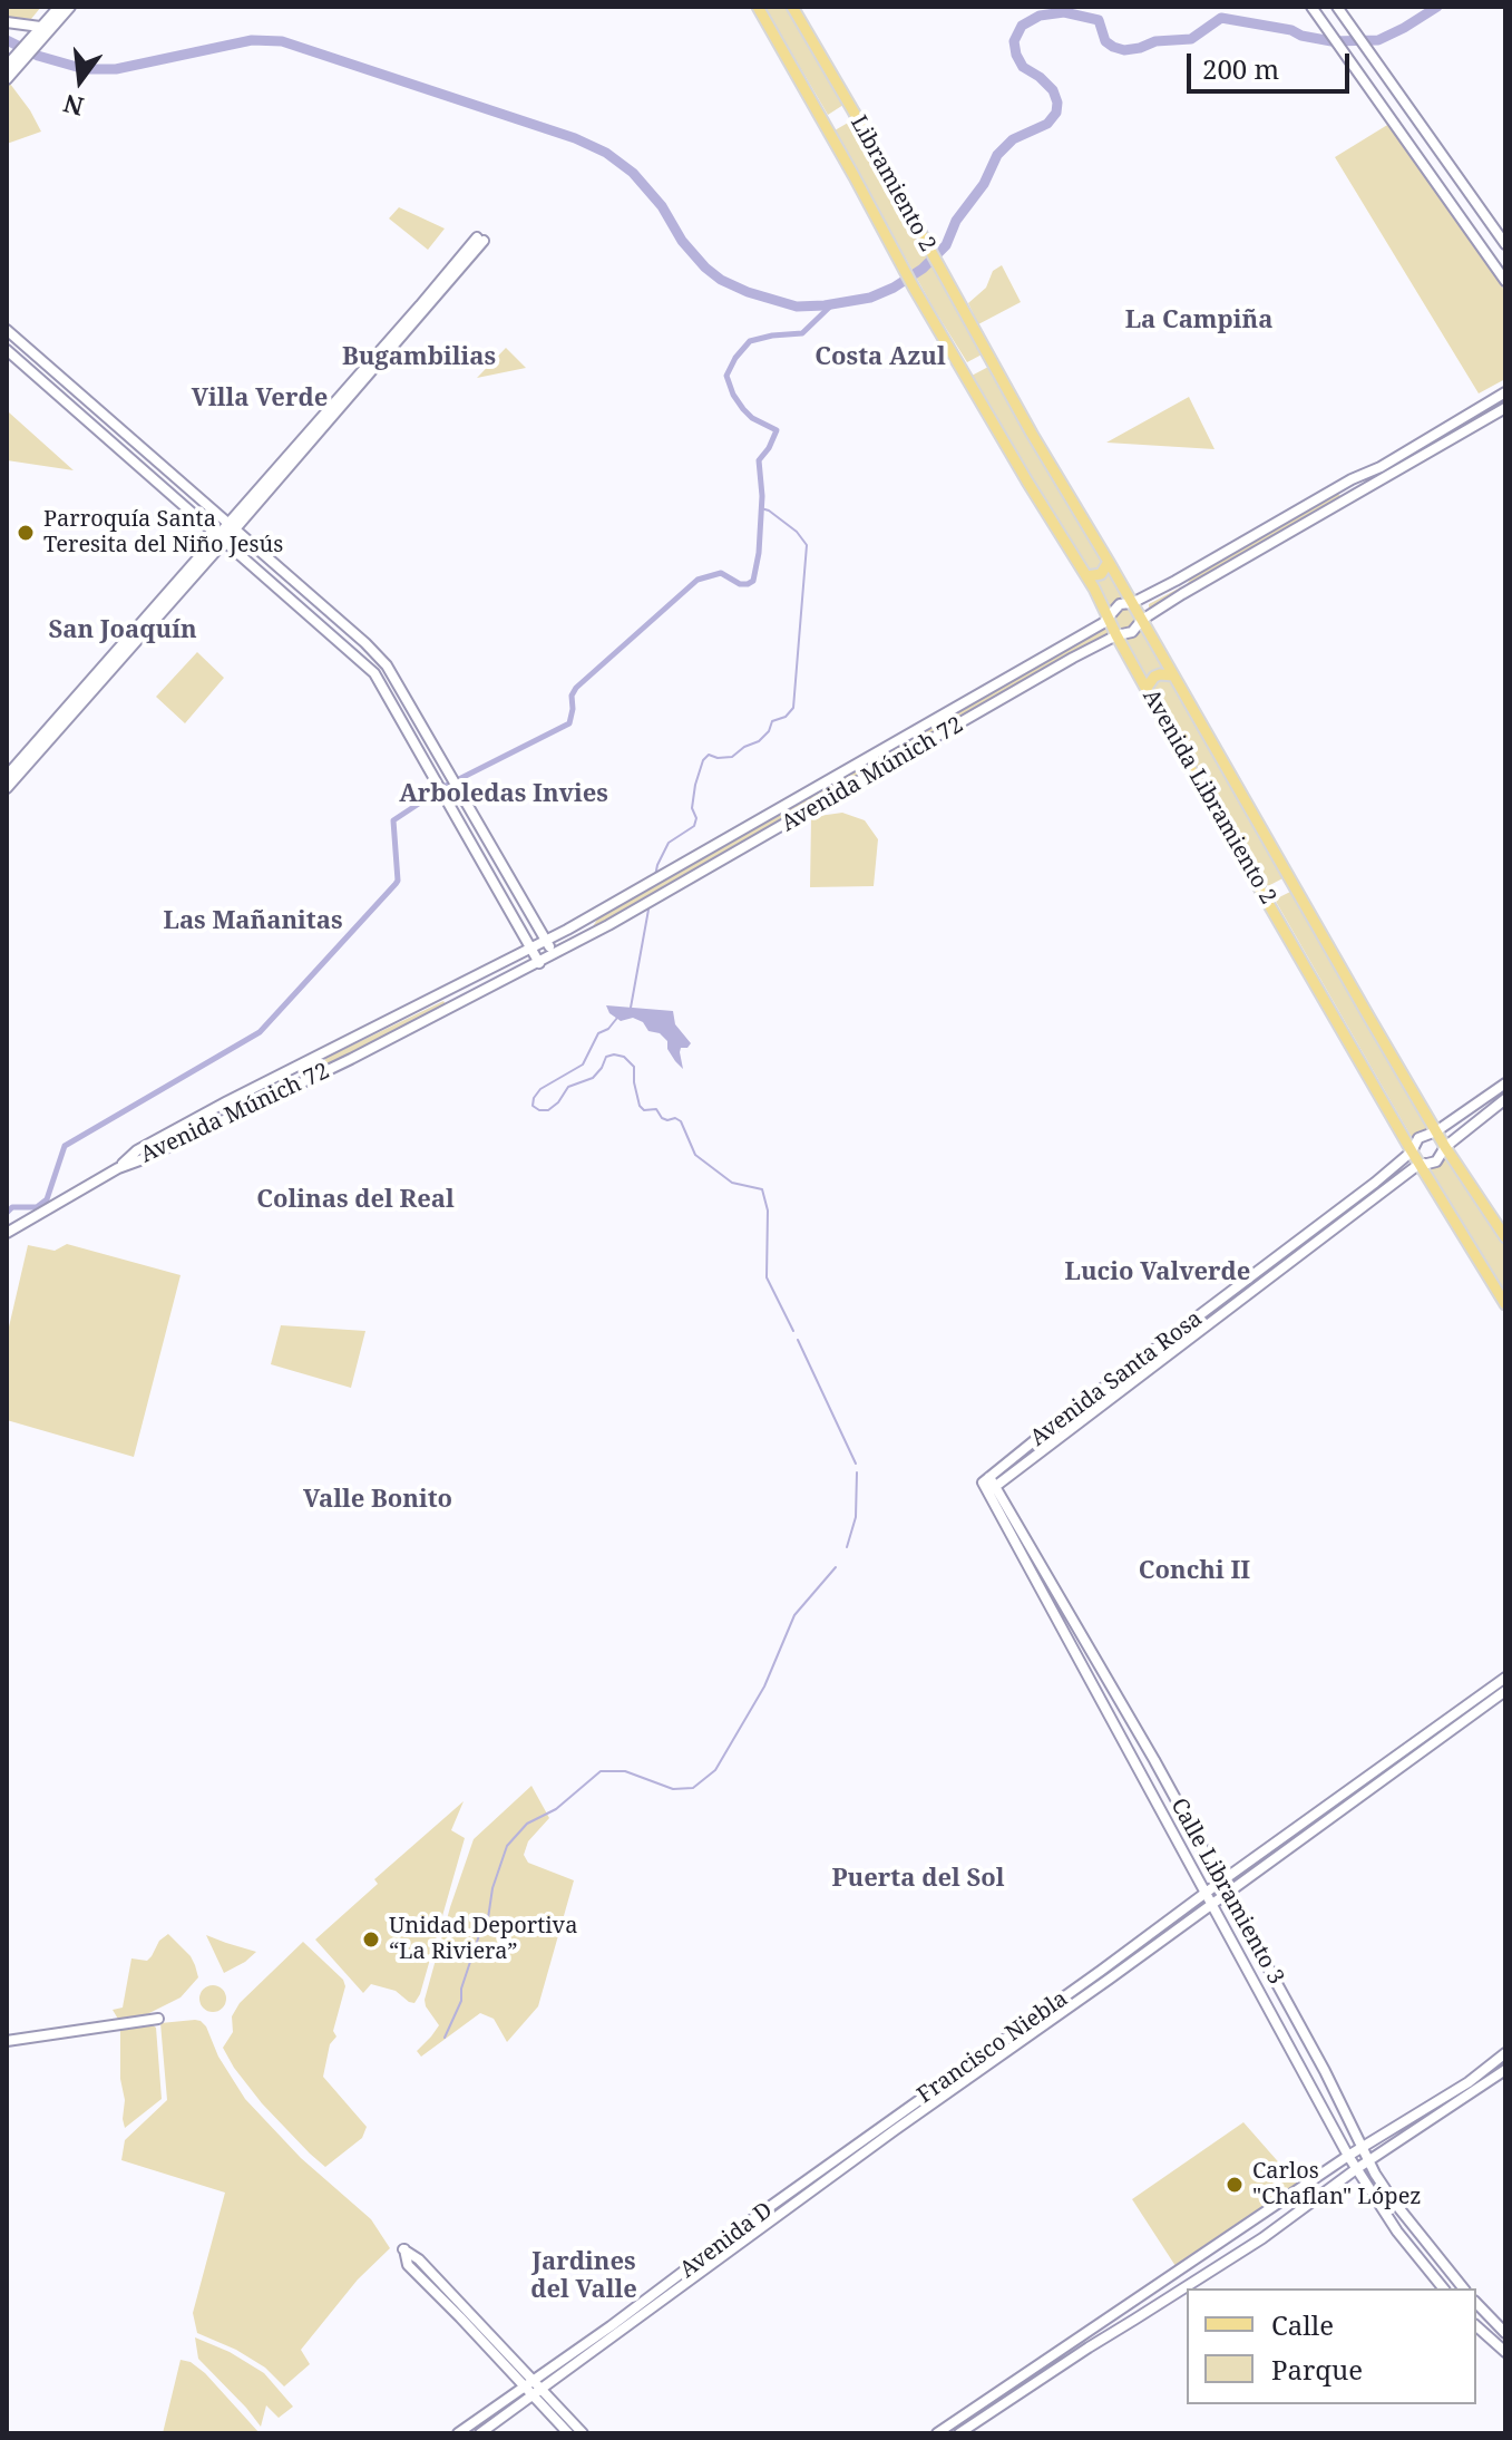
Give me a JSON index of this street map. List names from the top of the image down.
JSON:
{
  "streets": {
    "main road": ["Libramiento 2", "Avenida Libramiento 2"],
    "street": [
      "Avenida Múnich 72",
      "Avenida Santa Rosa",
      "Calle Libramiento 3",
      "Francisco Niebla",
      "Avenida D"
    ]
  },
  "crossings": [
    ["Libramiento 2", "Avenida Libramiento 2"],
    ["Avenida Múnich 72", "Avenida Libramiento 2"],
    ["Avenida Libramiento 2", "Avenida Santa Rosa"],
    ["Avenida Santa Rosa", "Calle Libramiento 3"],
    ["Calle Libramiento 3", "Francisco Niebla"],
    ["Francisco Niebla", "Avenida D"]
  ],
  "districts": [
    "La Campiña",
    "Bugambilias",
    "Costa Azul",
    "Villa Verde",
    "San Joaquín",
    "Arboledas Invies",
    "Las Mañanitas",
    "Colinas del Real",
    "Lucio Valverde",
    "Valle Bonito",
    "Conchi II",
    "Puerta del Sol",
    "Jardines del Valle"
  ],
  "places": ["Parroquía Santa Teresita del Niño Jesús", "Unidad Deportiva “La Riviera”", "Carlos \"Chaflan\" López"],
  "legend": ["Calle", "Parque"],
  "scale_bar": "200 m",
  "north": "bottom"
}
